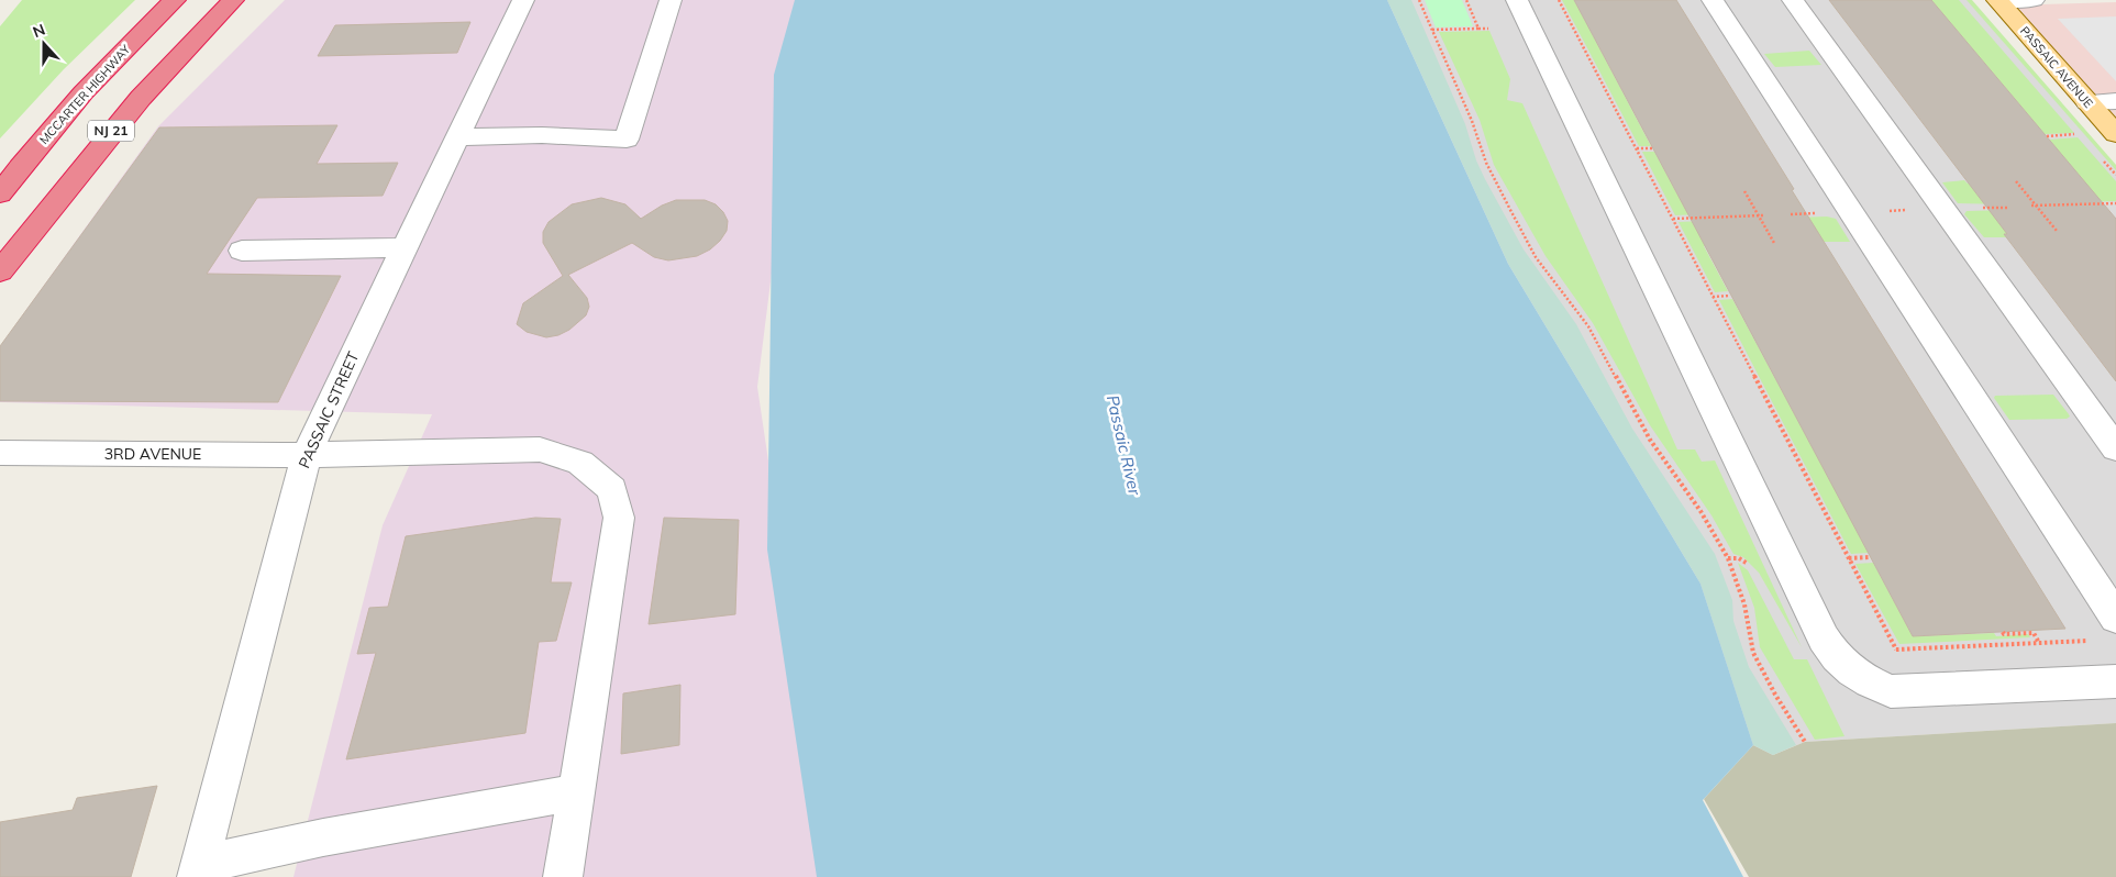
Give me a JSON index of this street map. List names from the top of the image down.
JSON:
{
  "streets": {
    "highway": ["MCCARTER HIGHWAY", "NJ 21"],
    "main road": ["PASSAIC AVENUE"],
    "street": ["PASSAIC STREET", "3RD AVENUE"]
  },
  "crossings": [
    ["PASSAIC STREET", "3RD AVENUE"]
  ],
  "water": ["Passaic River"],
  "north": "top"
}
